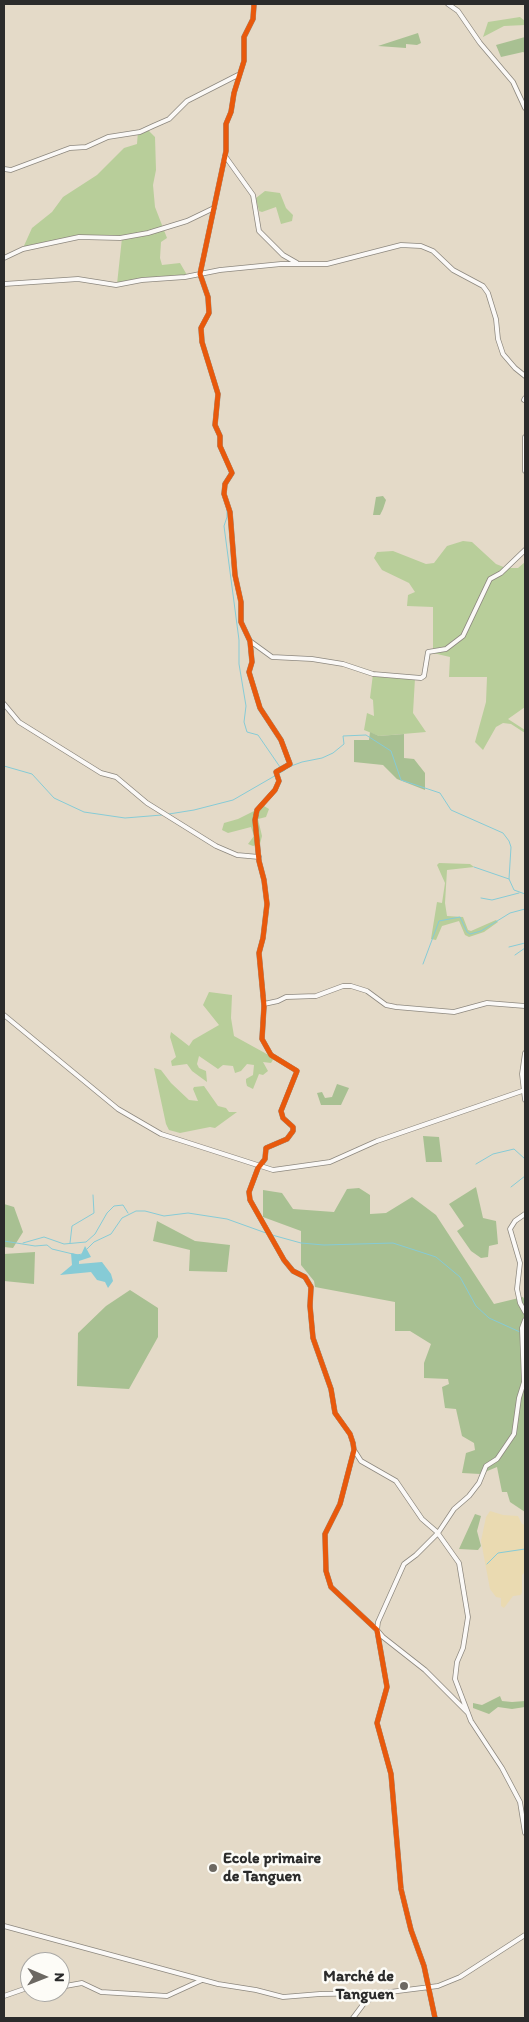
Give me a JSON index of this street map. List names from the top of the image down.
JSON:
{
  "places": ["Ecole primaire de Tanguen", "Marché de Tanguen"],
  "north": "right"
}
